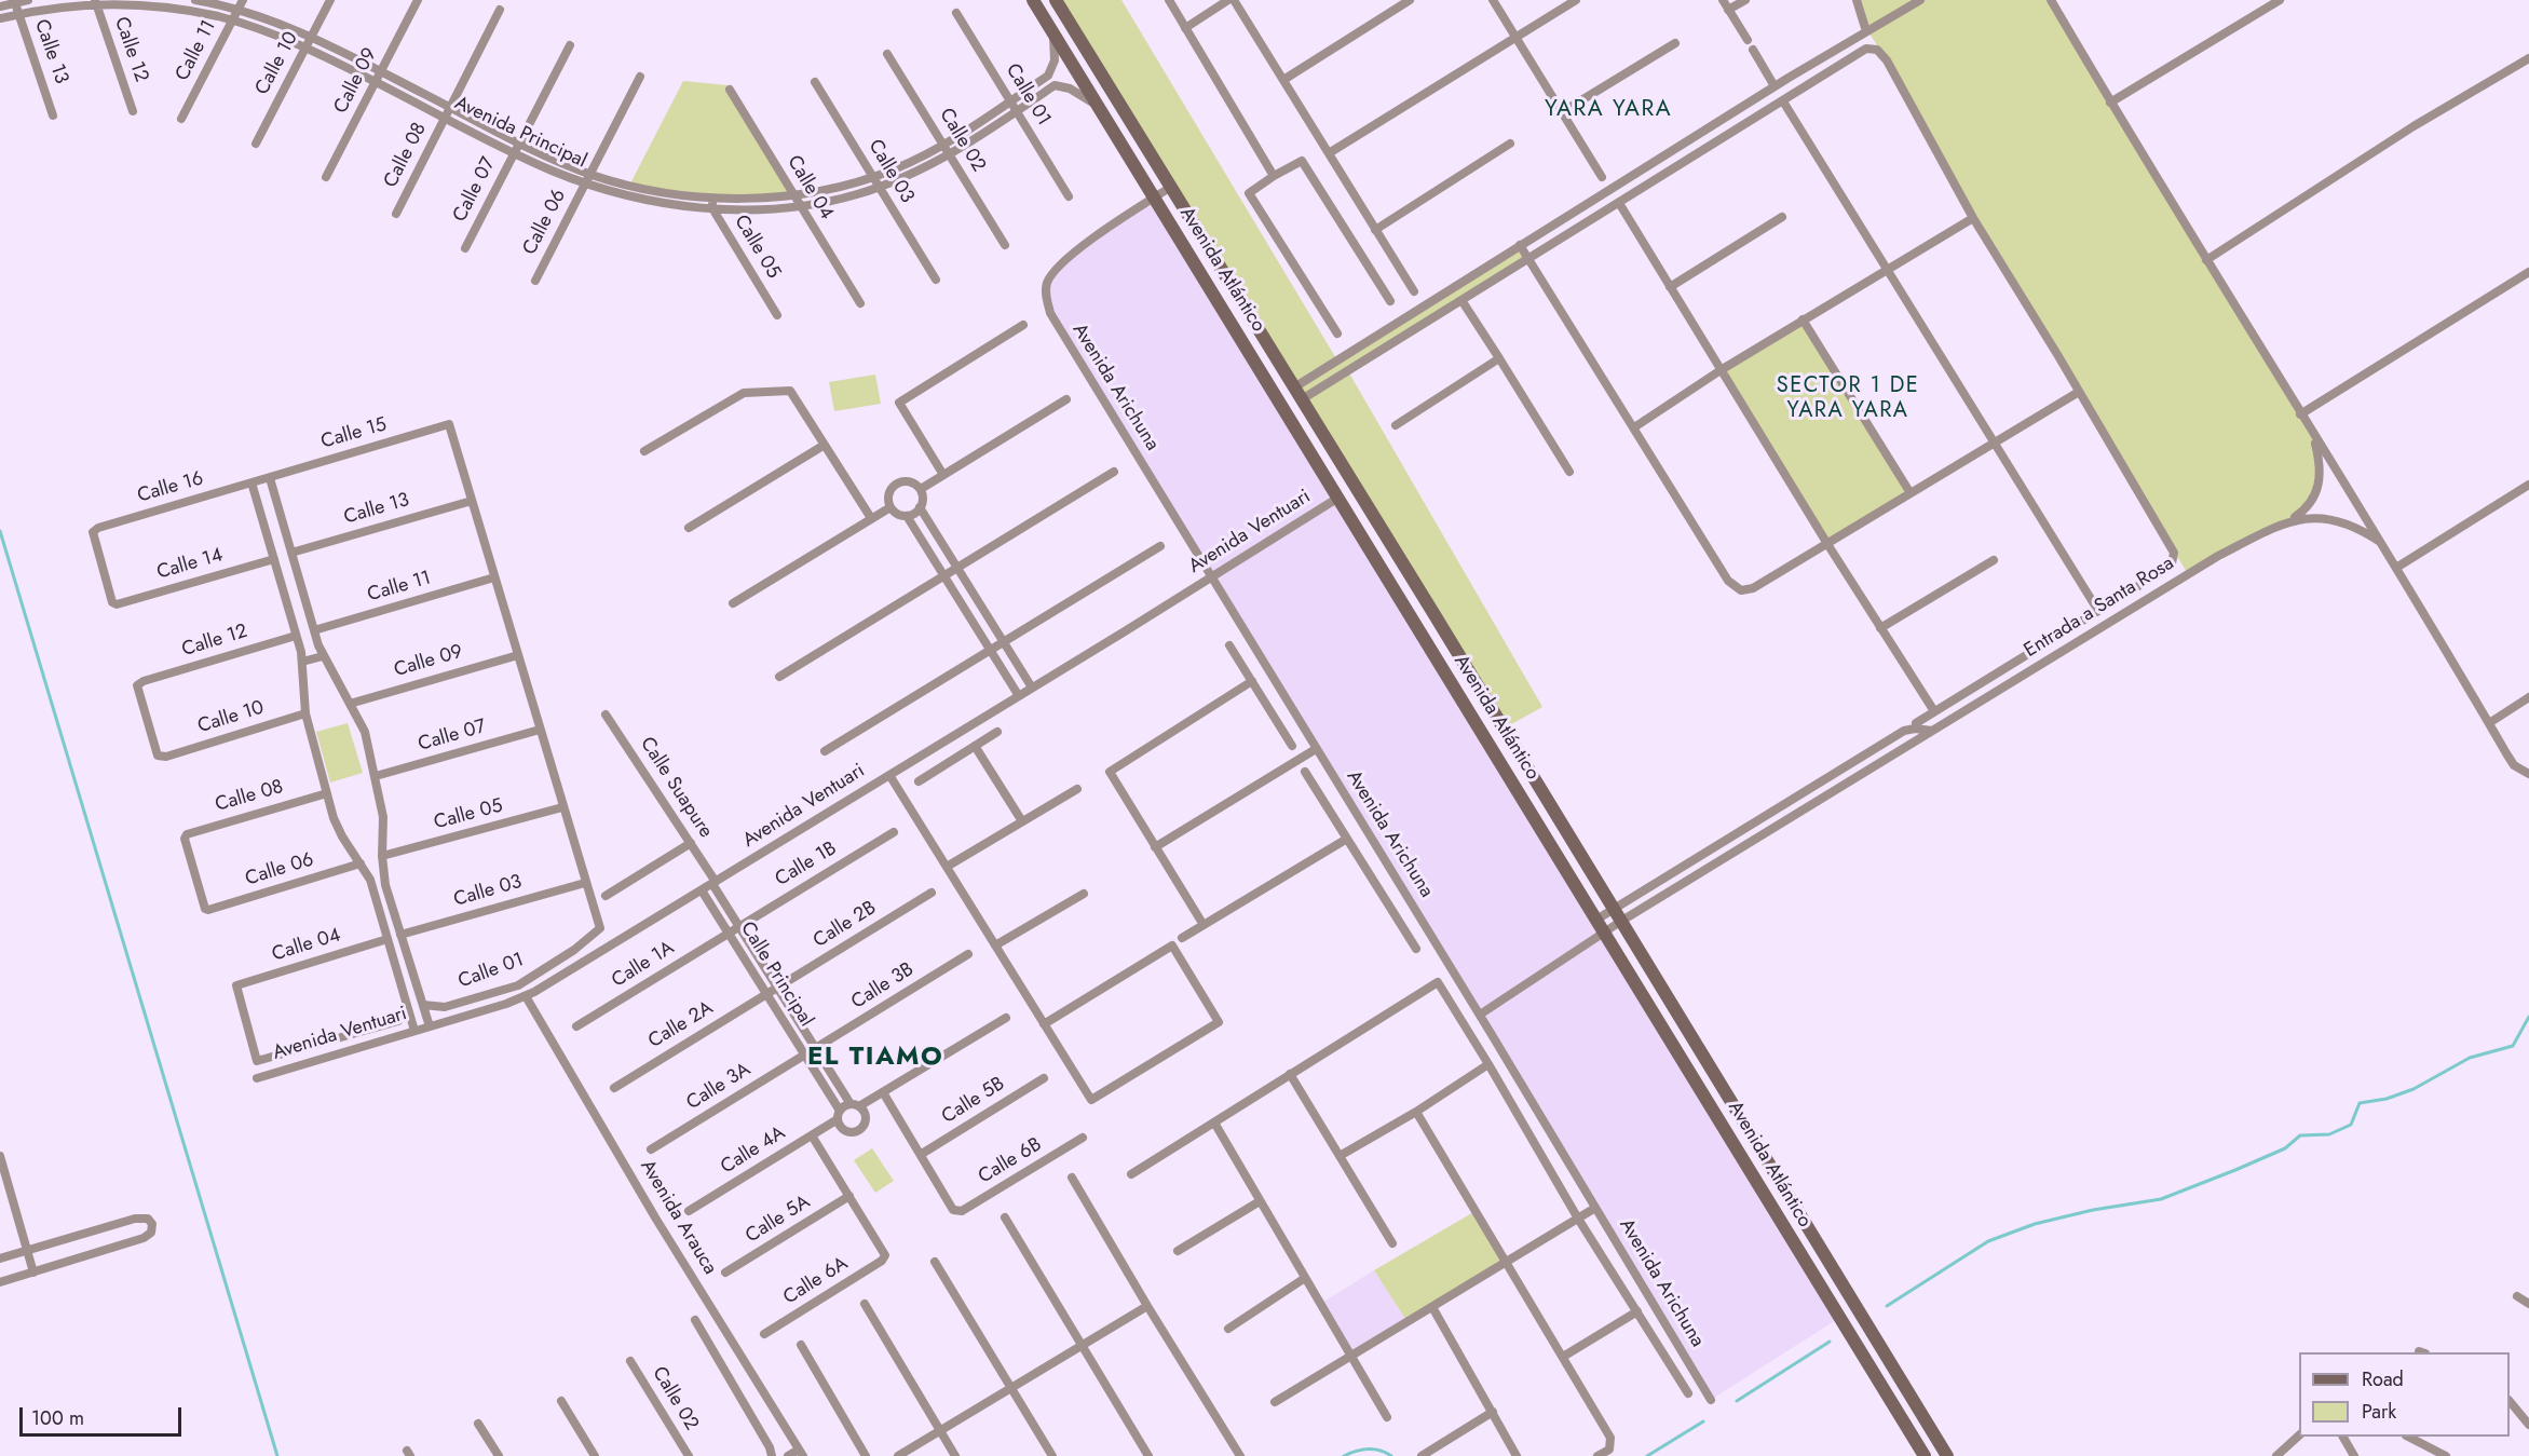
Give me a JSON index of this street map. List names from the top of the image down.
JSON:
{
  "streets": {
    "main road": ["Avenida Atlántico"],
    "street": [
      "Calle 12",
      "Calle 11",
      "Calle 13",
      "Calle 10",
      "Calle 09",
      "Calle 01",
      "Avenida Principal",
      "Calle 02",
      "Calle 08",
      "Calle 03",
      "Calle 04",
      "Calle 07",
      "Calle 06",
      "Calle 05",
      "Avenida Arichuna",
      "Calle 15",
      "Calle 16",
      "Avenida Ventuari",
      "Calle 14",
      "Entrada a Santa Rosa",
      "Calle Suapure",
      "Calle 1B",
      "Calle 2B",
      "Calle 1A",
      "Calle Principal",
      "Calle 3B",
      "Calle 2A",
      "Calle 3A",
      "Calle 5B",
      "Calle 4A",
      "Calle 6B",
      "Avenida Arauca",
      "Calle 5A",
      "Calle 6A"
    ]
  },
  "crossings": [
    ["Calle 12", "Calle 10"],
    ["Calle 12", "Avenida Principal"],
    ["Calle 11", "Avenida Principal"],
    ["Calle 13", "Avenida Principal"],
    ["Calle 13", "Calle 15"],
    ["Calle 10", "Avenida Principal"],
    ["Calle 09", "Avenida Principal"],
    ["Calle 01", "Avenida Principal"],
    ["Calle 01", "Calle 03"],
    ["Avenida Principal", "Calle 02"],
    ["Avenida Principal", "Calle 08"],
    ["Avenida Principal", "Calle 03"],
    ["Avenida Principal", "Calle 04"],
    ["Avenida Principal", "Calle 07"],
    ["Avenida Principal", "Calle 06"],
    ["Avenida Principal", "Calle 05"],
    ["Avenida Principal", "Avenida Atlántico"],
    ["Calle 08", "Calle 06"],
    ["Avenida Atlántico", "Avenida Arichuna"],
    ["Avenida Atlántico", "Avenida Ventuari"],
    ["Avenida Atlántico", "Entrada a Santa Rosa"],
    ["Avenida Arichuna", "Avenida Ventuari"],
    ["Avenida Arichuna", "Entrada a Santa Rosa"],
    ["Calle 15", "Calle 16"],
    ["Calle 16", "Calle 14"],
    ["Avenida Ventuari", "Calle Suapure"],
    ["Avenida Ventuari", "Calle Principal"],
    ["Avenida Ventuari", "Avenida Arauca"],
    ["Calle Suapure", "Calle Principal"],
    ["Calle 1B", "Calle 1A"],
    ["Calle 1B", "Calle Principal"],
    ["Calle 2B", "Calle Principal"],
    ["Calle 2B", "Calle 2A"],
    ["Calle 1A", "Calle Principal"],
    ["Calle Principal", "Calle 3B"],
    ["Calle Principal", "Calle 2A"],
    ["Calle Principal", "Calle 3A"],
    ["Calle Principal", "Calle 4A"],
    ["Calle 3B", "Calle 3A"],
    ["Calle 5B", "Calle 6B"],
    ["Calle 5A", "Calle 6A"]
  ],
  "districts": ["YARA YARA", "SECTOR 1 DE YARA YARA", "EL TIAMO"],
  "legend": ["Road", "Park"],
  "scale_bar": "100 m"
}
